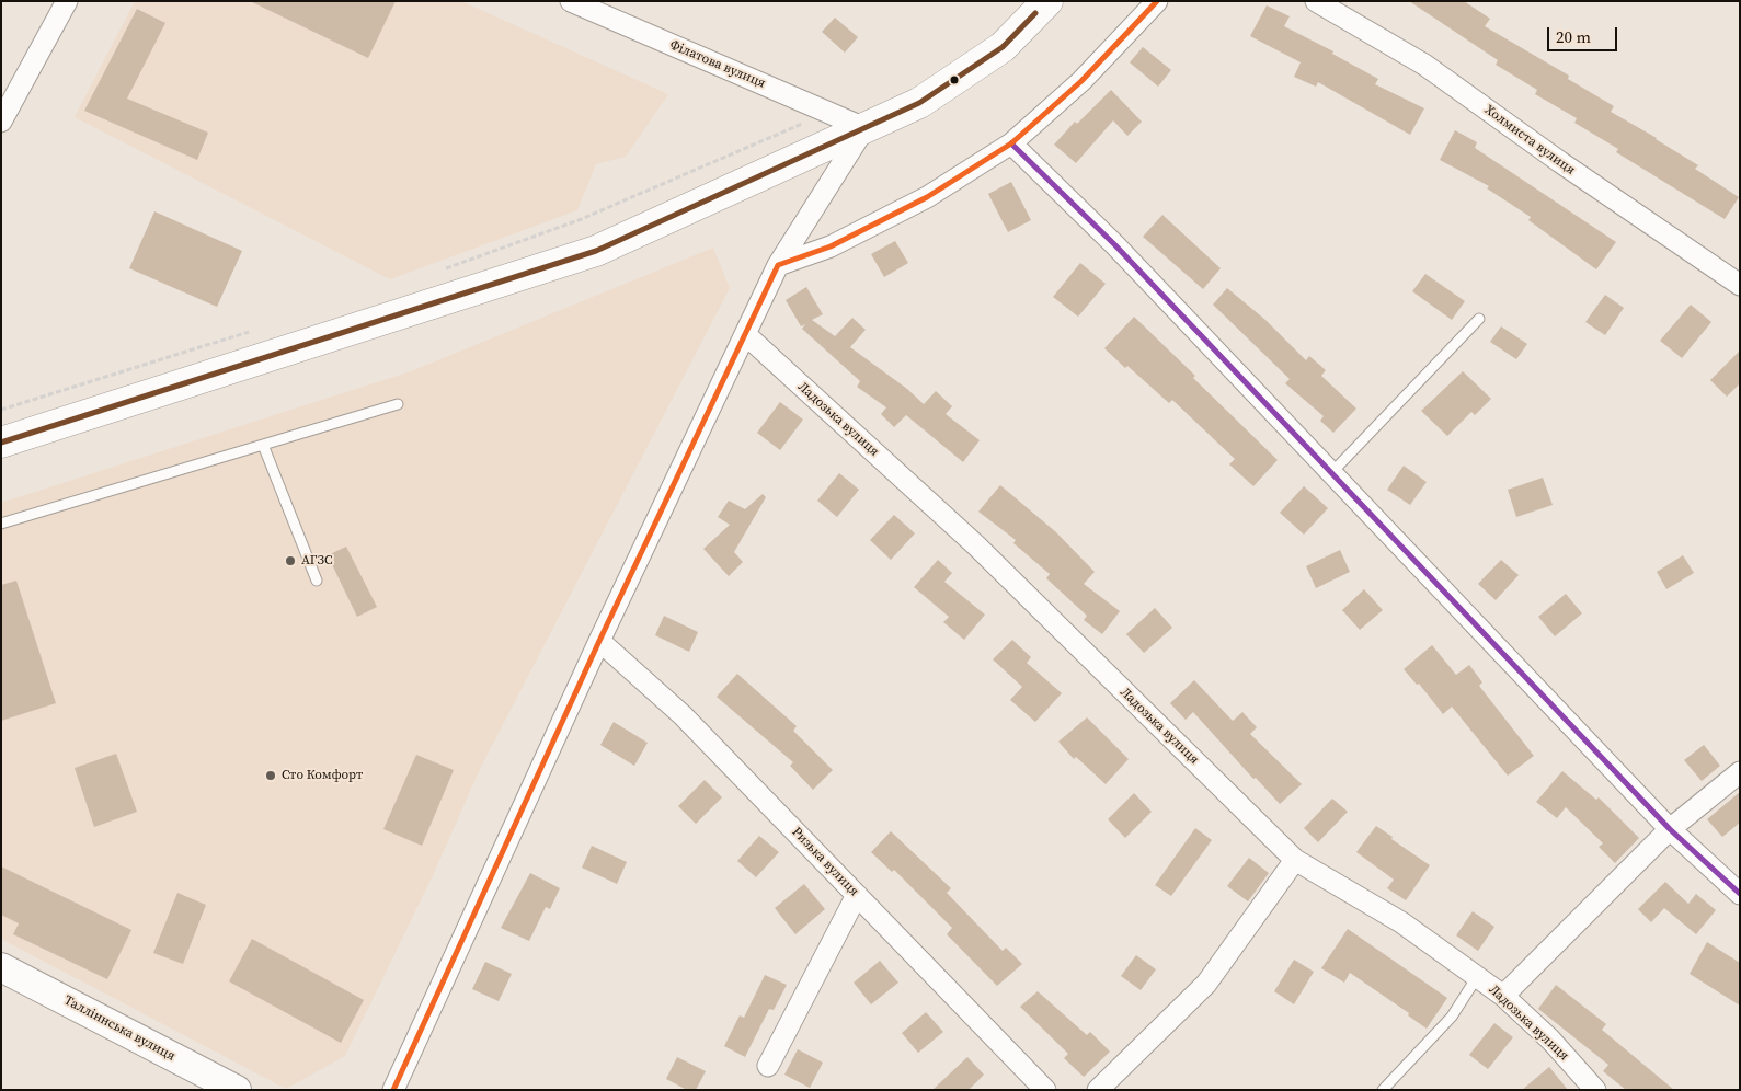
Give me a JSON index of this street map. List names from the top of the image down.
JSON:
{
  "streets": {
    "street": [
      "Філатова вулиця",
      "Холмиста вулиця",
      "Ладозька вулиця",
      "Ризька вулиця",
      "Талліннська вулиця"
    ]
  },
  "places": ["АГЗС", "Сто Комфорт"],
  "scale_bar": "20 m"
}
